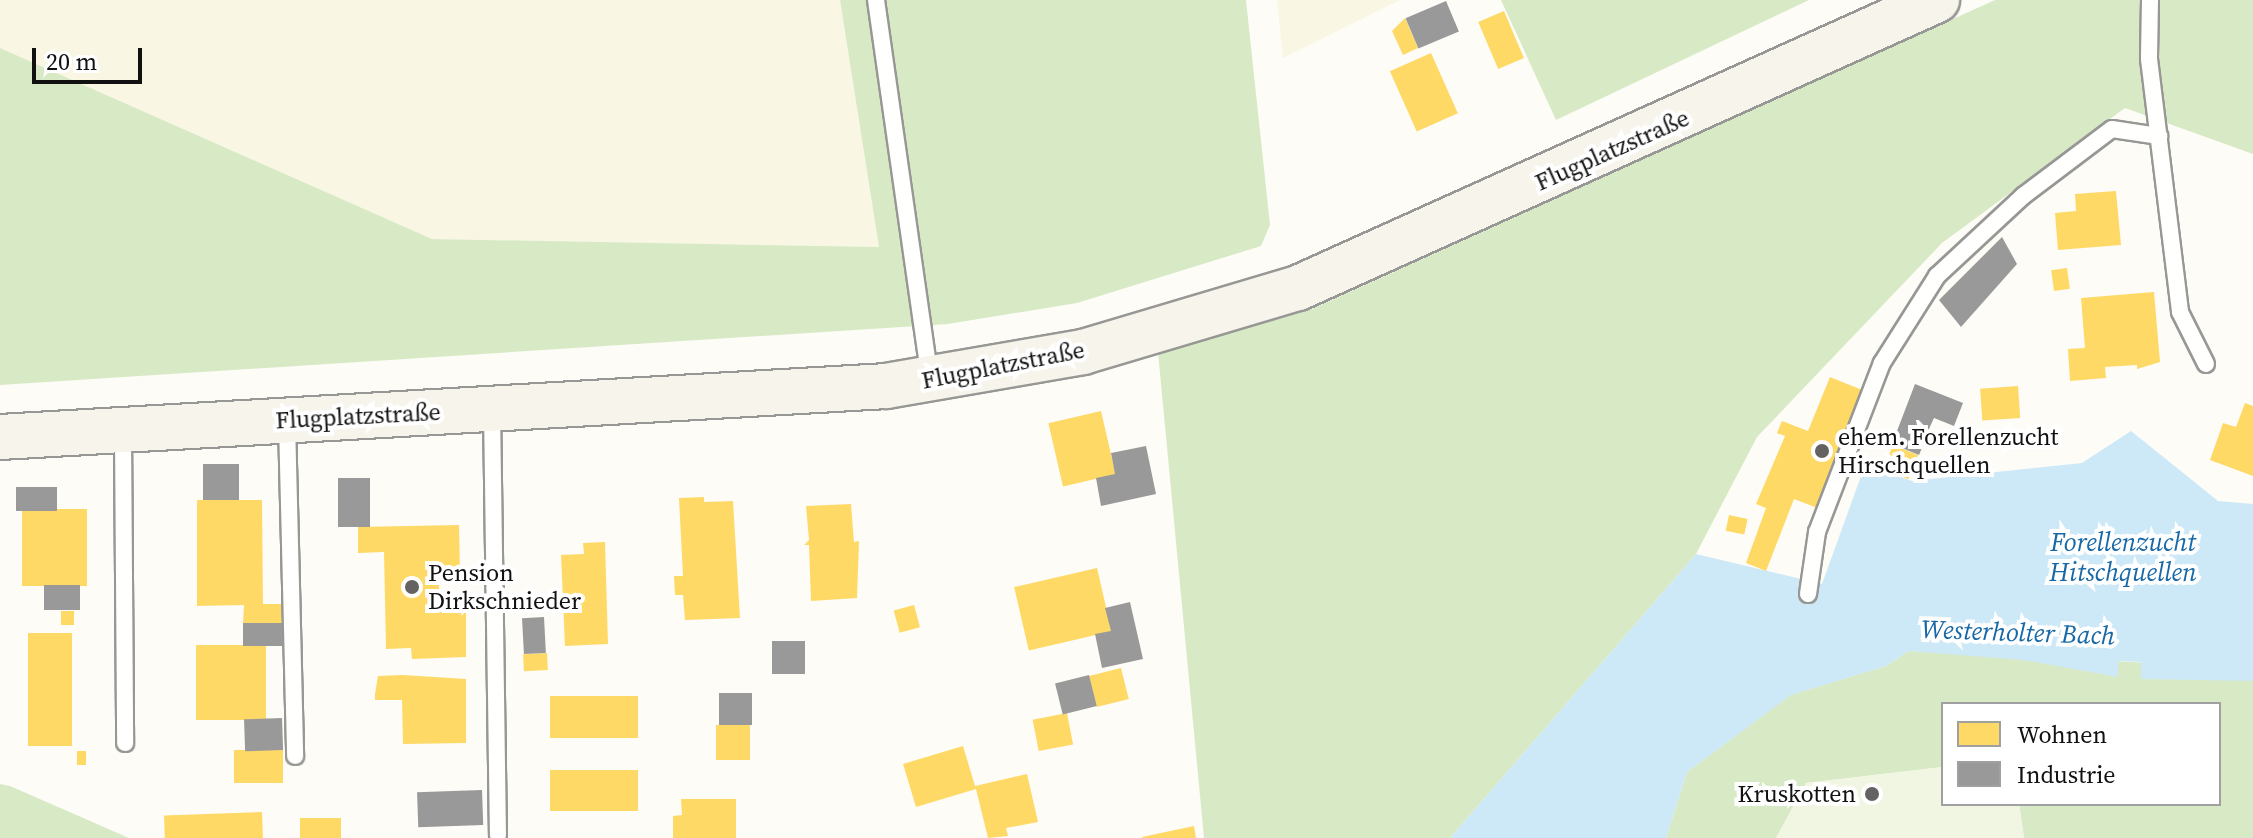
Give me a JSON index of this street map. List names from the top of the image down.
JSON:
{
  "streets": {
    "street": ["Flugplatzstraße"]
  },
  "water": ["Forellenzucht Hitschquellen", "Westerholter Bach"],
  "places": ["ehem. Forellenzucht Hirschquellen", "Pension Dirkschnieder", "Kruskotten"],
  "legend": ["Wohnen", "Industrie"],
  "scale_bar": "20 m"
}
